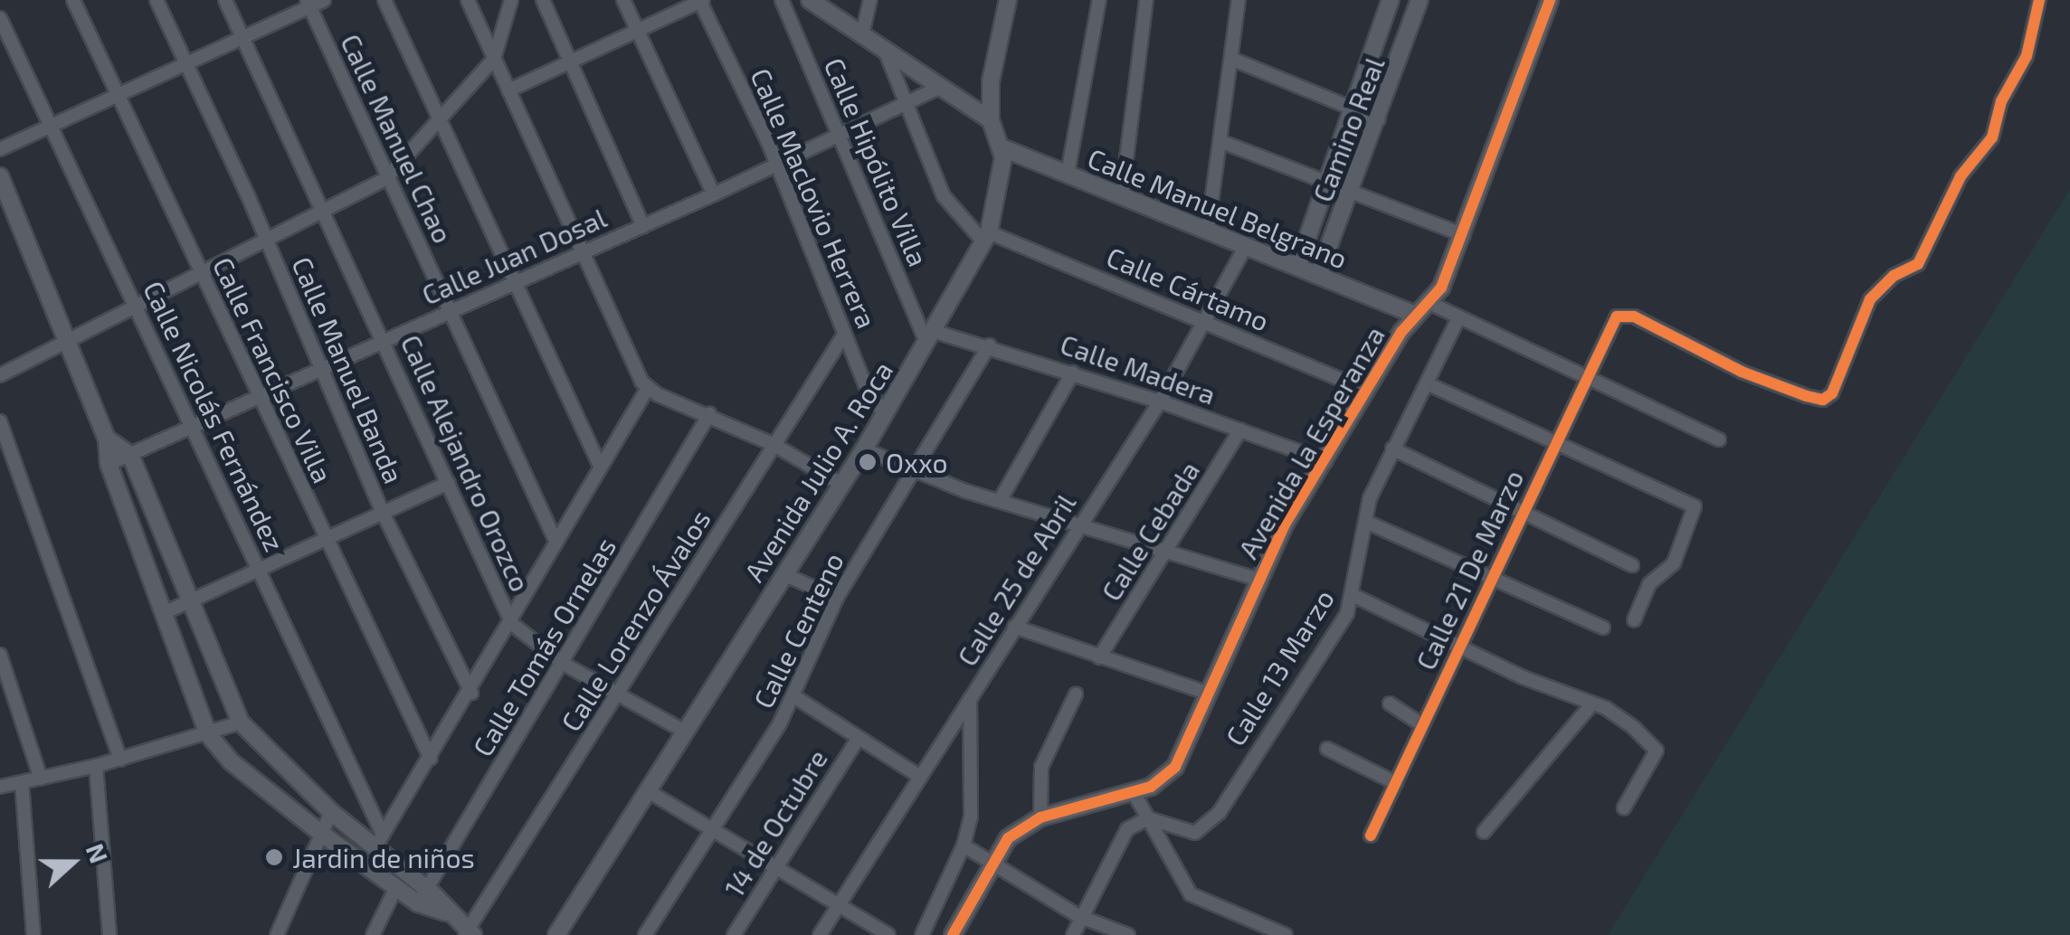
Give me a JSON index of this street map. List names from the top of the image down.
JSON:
{
  "streets": {
    "street": [
      "Camino Real",
      "Calle Manuel Chao",
      "Calle Hipólito Villa",
      "Calle Maclovio Herrera",
      "Calle Manuel Belgrano",
      "Calle Juan Dosal",
      "Calle Cártamo",
      "Calle Madera",
      "Calle Francisco Villa",
      "Calle Manuel Banda",
      "Calle Nicolás Fernández",
      "Avenida la Esperanza",
      "Calle Alejandro Orozco",
      "Avenida Julio A. Roca",
      "Calle Cebada",
      "Calle 21 De Marzo",
      "Calle 25 de Abril",
      "Calle Lorenzo Ávalos",
      "Calle Centeno",
      "Calle Tomás Ornelas",
      "Calle 13 Marzo",
      "14 de Octubre"
    ]
  },
  "crossings": [
    ["Camino Real", "Calle Manuel Belgrano"],
    ["Calle Manuel Chao", "Calle Juan Dosal"],
    ["Calle Hipólito Villa", "Calle Juan Dosal"],
    ["Calle Hipólito Villa", "Calle Madera"],
    ["Calle Hipólito Villa", "Avenida Julio A. Roca"],
    ["Calle Maclovio Herrera", "Calle Juan Dosal"],
    ["Calle Maclovio Herrera", "Avenida Julio A. Roca"],
    ["Calle Maclovio Herrera", "Calle Lorenzo Ávalos"],
    ["Calle Manuel Belgrano", "Avenida la Esperanza"],
    ["Calle Manuel Belgrano", "Avenida Julio A. Roca"],
    ["Calle Manuel Belgrano", "Calle 25 de Abril"],
    ["Calle Juan Dosal", "Calle Francisco Villa"],
    ["Calle Juan Dosal", "Calle Manuel Banda"],
    ["Calle Juan Dosal", "Calle Nicolás Fernández"],
    ["Calle Juan Dosal", "Calle Alejandro Orozco"],
    ["Calle Cártamo", "Avenida la Esperanza"],
    ["Calle Cártamo", "Avenida Julio A. Roca"],
    ["Calle Cártamo", "Calle 25 de Abril"],
    ["Calle Madera", "Avenida la Esperanza"],
    ["Calle Madera", "Avenida Julio A. Roca"],
    ["Calle Madera", "Calle Cebada"],
    ["Calle Madera", "Calle 25 de Abril"],
    ["Calle Madera", "Calle Centeno"],
    ["Calle Alejandro Orozco", "Avenida Julio A. Roca"],
    ["Calle Alejandro Orozco", "Calle Lorenzo Ávalos"],
    ["Calle Alejandro Orozco", "Calle Tomás Ornelas"]
  ],
  "places": ["Oxxo", "Jardin de niños"],
  "north": "right"
}
